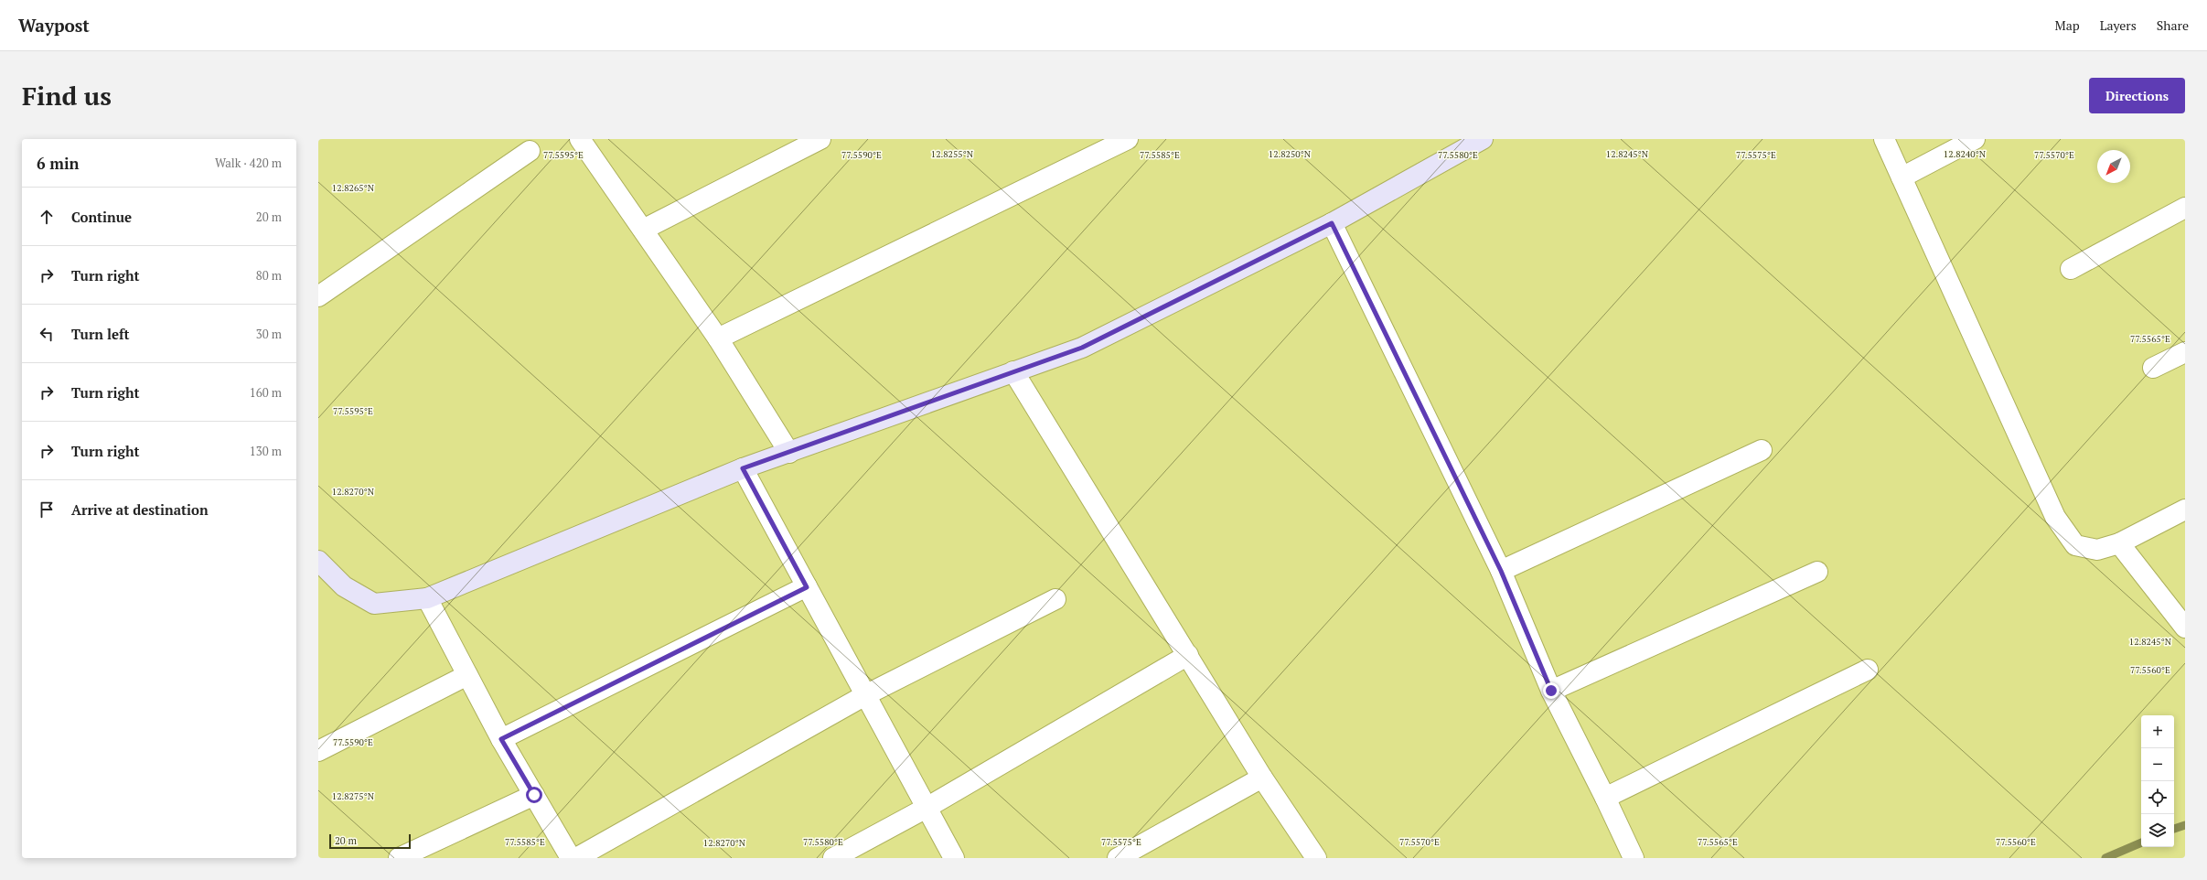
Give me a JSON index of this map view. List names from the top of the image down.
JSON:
{
  "scale_bar": "20 m",
  "north": "bottom left",
  "page": {
    "header": "Waypost",
    "nav": ["Map", "Layers", "Share"],
    "buttons": "Directions",
    "title": "Find us",
    "heading": ["6 min", "Walk · 420 m"],
    "list": [
      ["Continue", "20 m"],
      ["Turn right", "80 m"],
      ["Turn left", "30 m"],
      ["Turn right", "160 m"],
      ["Turn right", "130 m"],
      "Arrive at destination"
    ],
    "map_buttons": ["+", "−"],
    "scale": "20 m"
  },
  "coordinates": [
    "12.8255°N",
    "12.8245°N",
    "12.8250°N",
    "12.8240°N",
    "77.5595°E",
    "77.5590°E",
    "77.5585°E",
    "77.5580°E",
    "77.5575°E",
    "77.5570°E",
    "12.8265°N",
    "77.5565°E",
    "12.8270°N",
    "77.5560°E",
    "12.8275°N"
  ]
}
